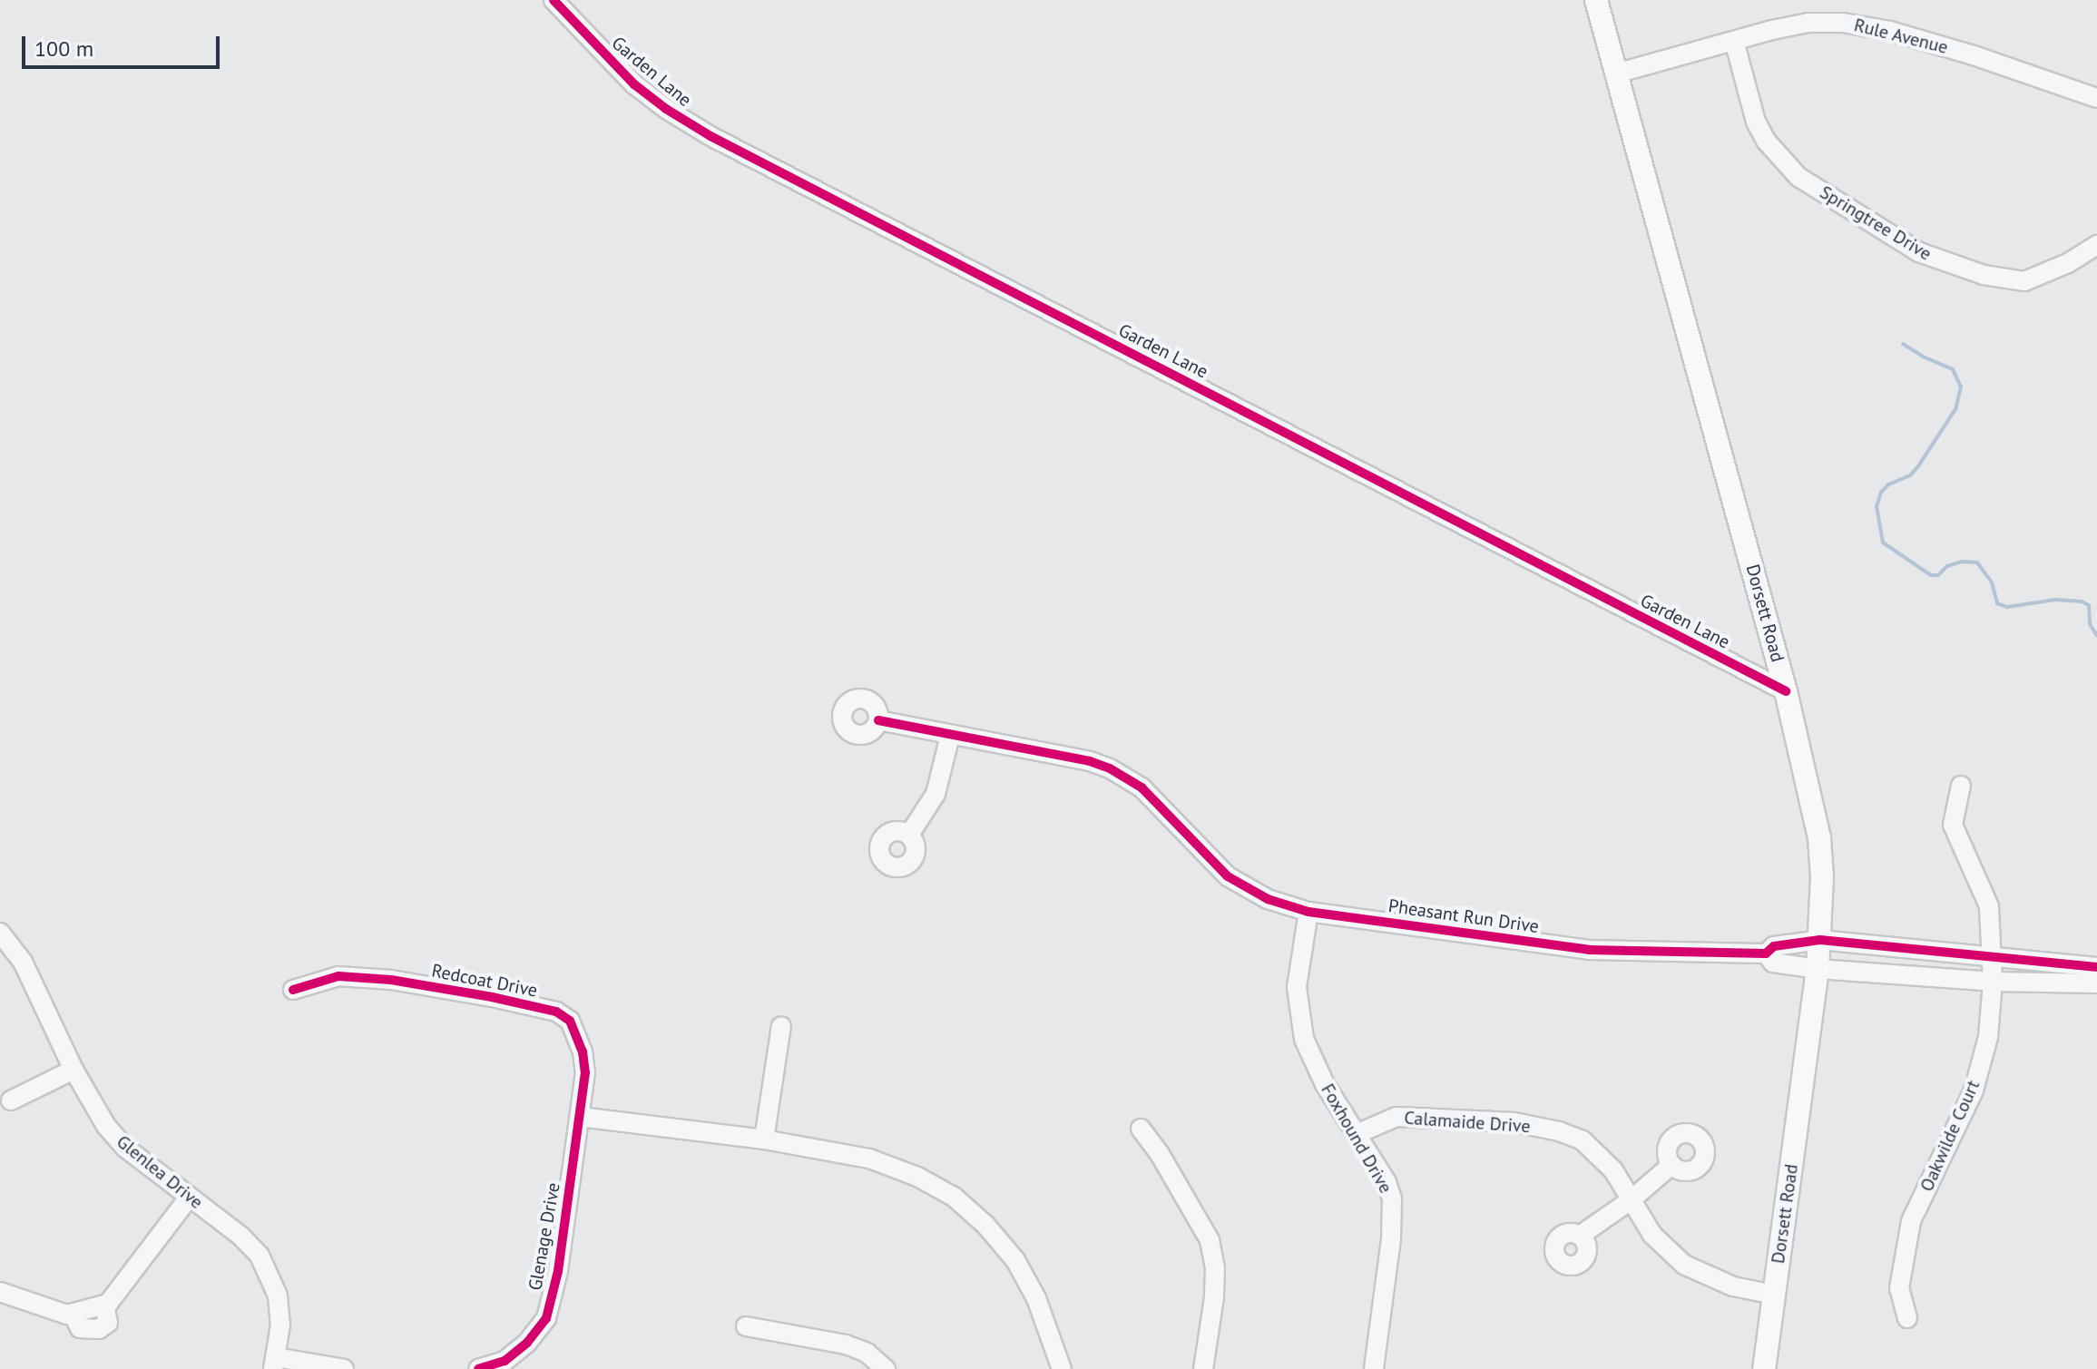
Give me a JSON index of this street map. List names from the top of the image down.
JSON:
{
  "streets": {
    "main road": ["Dorsett Road"],
    "street": [
      "Rule Avenue",
      "Garden Lane",
      "Springtree Drive",
      "Pheasant Run Drive",
      "Redcoat Drive",
      "Calamaide Drive",
      "Oakwilde Court",
      "Foxhound Drive",
      "Glenlea Drive",
      "Glenage Drive"
    ]
  },
  "crossings": [
    ["Rule Avenue", "Springtree Drive"],
    ["Rule Avenue", "Dorsett Road"],
    ["Garden Lane", "Dorsett Road"],
    ["Dorsett Road", "Pheasant Run Drive"],
    ["Dorsett Road", "Calamaide Drive"],
    ["Pheasant Run Drive", "Oakwilde Court"],
    ["Pheasant Run Drive", "Foxhound Drive"],
    ["Redcoat Drive", "Glenage Drive"],
    ["Calamaide Drive", "Foxhound Drive"]
  ],
  "scale_bar": "100 m"
}
